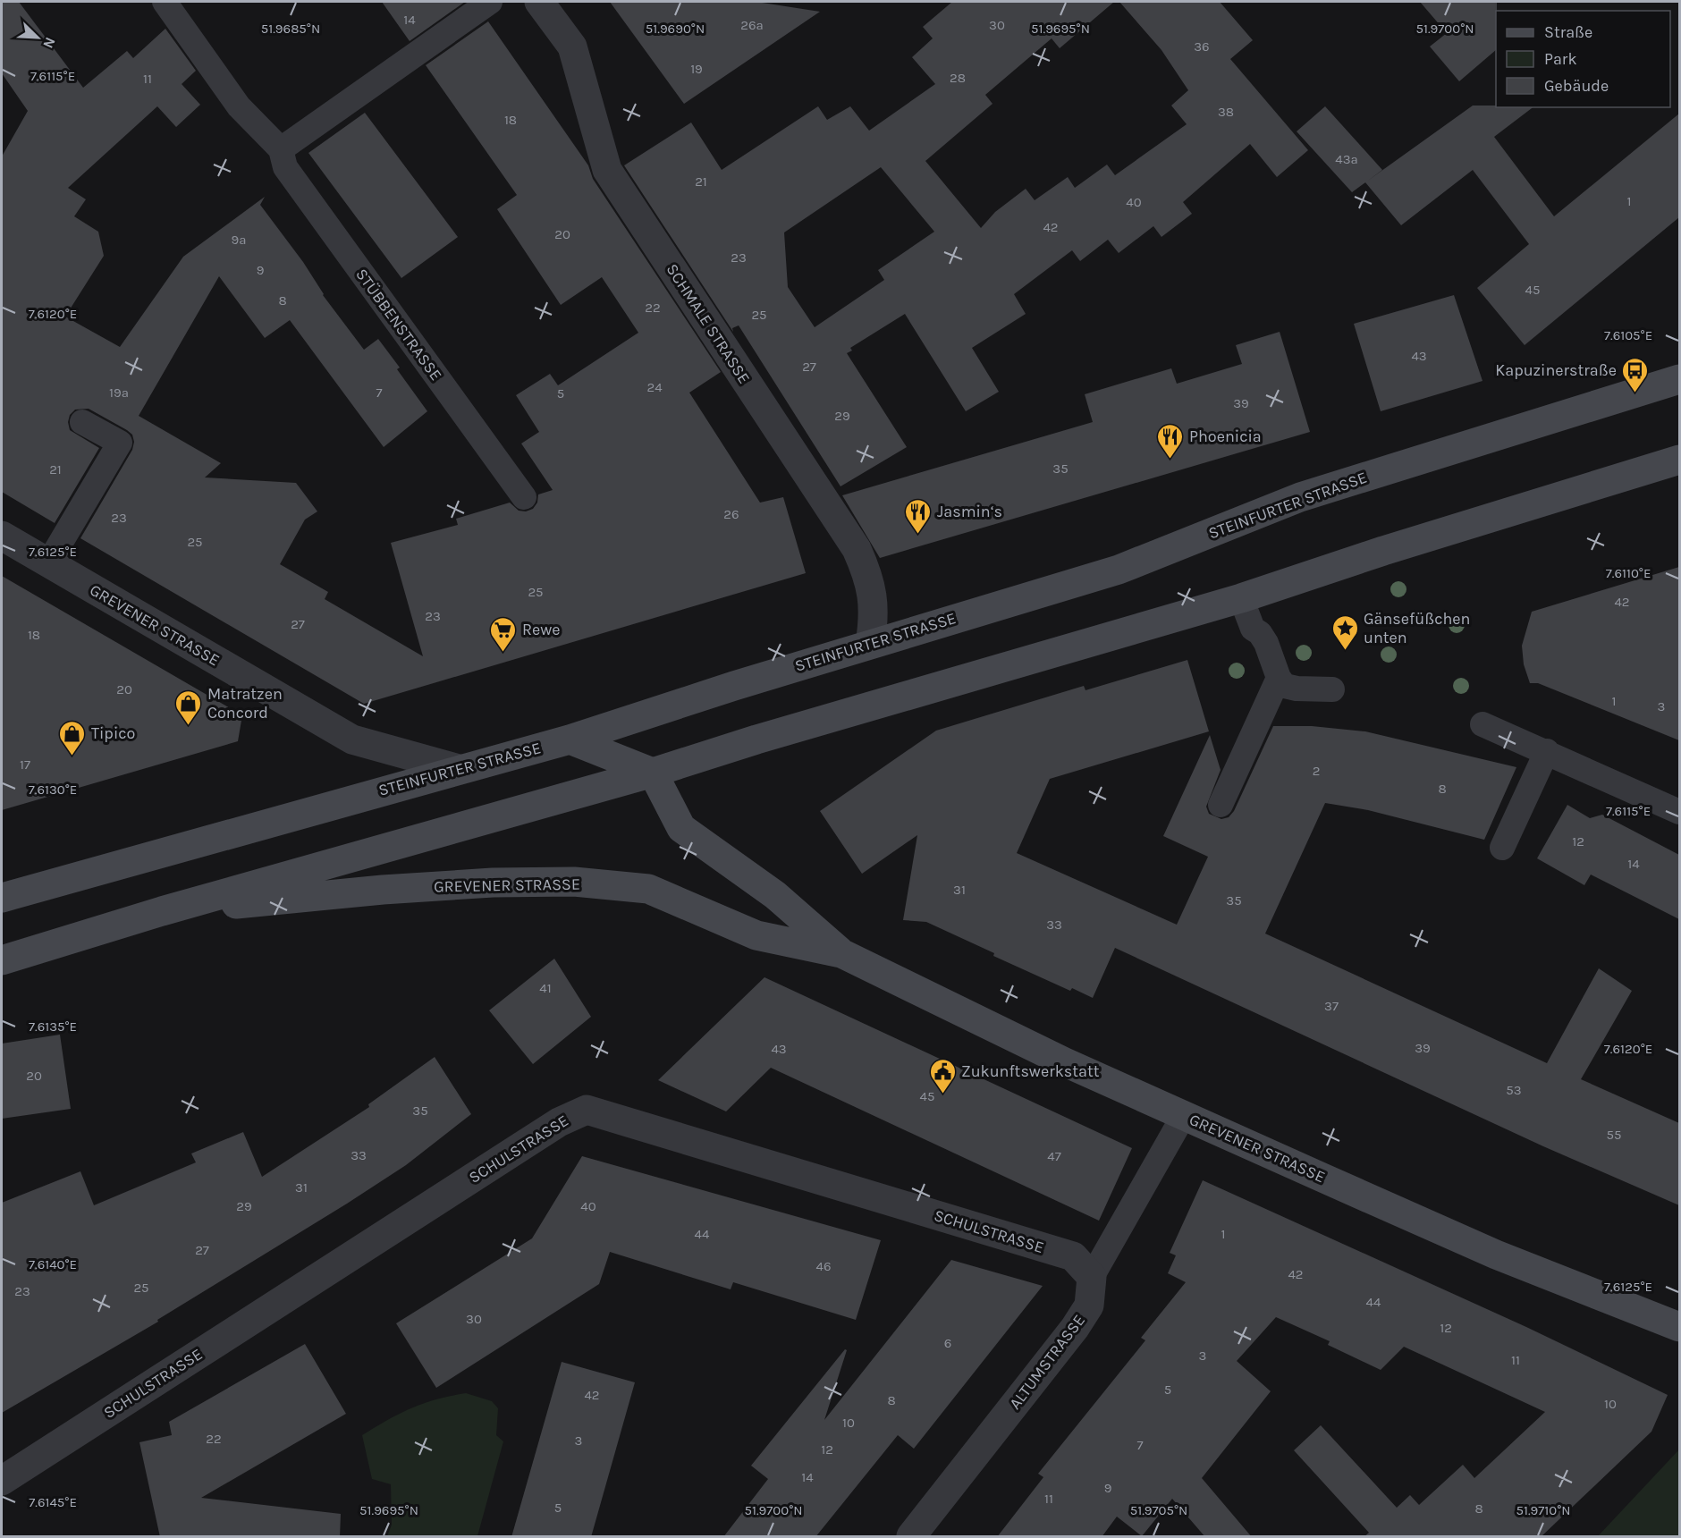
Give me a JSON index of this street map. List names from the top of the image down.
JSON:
{
  "streets": {
    "main road": ["STEINFURTER STRASSE", "GREVENER STRASSE"],
    "street": ["SCHMALE STRASSE", "SCHULSTRASSE", "ALTUMSTRASSE"],
    "lane": ["STÜBBENSTRASSE"]
  },
  "crossings": [
    ["SCHMALE STRASSE", "STEINFURTER STRASSE"],
    ["STEINFURTER STRASSE", "GREVENER STRASSE"],
    ["GREVENER STRASSE", "ALTUMSTRASSE"],
    ["SCHULSTRASSE", "ALTUMSTRASSE"]
  ],
  "places": {
    "bus stop": ["Kapuzinerstraße"],
    "restaurant": ["Phoenicia", "Jasmin‘s"],
    "place": ["Gänsefüßchen unten"],
    "supermarket": ["Rewe"],
    "shop": ["Matratzen Concord", "Tipico"],
    "public building": ["Zukunftswerkstatt"]
  },
  "house_numbers": [
    "14",
    "26a",
    "30",
    "36",
    "19",
    "28",
    "11",
    "38",
    "18",
    "43a",
    "21",
    "1",
    "40",
    "42",
    "20",
    "9a",
    "23",
    "9",
    "45",
    "8",
    "22",
    "25",
    "43",
    "27",
    "24",
    "19a",
    "7",
    "5",
    "39",
    "29",
    "35",
    "21",
    "26",
    "23",
    "25",
    "25",
    "42",
    "23",
    "27",
    "18",
    "20",
    "1",
    "3",
    "17",
    "2",
    "8",
    "12",
    "14",
    "31",
    "35",
    "33",
    "41",
    "37",
    "39",
    "43",
    "20",
    "53",
    "45",
    "35",
    "55",
    "33",
    "47",
    "31",
    "29",
    "40",
    "44",
    "1",
    "27",
    "46",
    "42",
    "25",
    "23",
    "44",
    "30",
    "12",
    "6",
    "3",
    "11",
    "5",
    "42",
    "8",
    "10",
    "10",
    "22",
    "3",
    "7",
    "12",
    "14",
    "9",
    "11",
    "5",
    "8"
  ],
  "legend": ["Straße", "Park", "Gebäude"],
  "north": "bottom right",
  "coordinates": [
    "51.9685°N",
    "51.9690°N",
    "51.9695°N",
    "51.9700°N",
    "7.6115°E",
    "7.6120°E",
    "7.6105°E",
    "7.6125°E",
    "7.6110°E",
    "7.6130°E",
    "7.6135°E",
    "7.6140°E",
    "7.6145°E",
    "51.9705°N",
    "51.9710°N"
  ]
}
